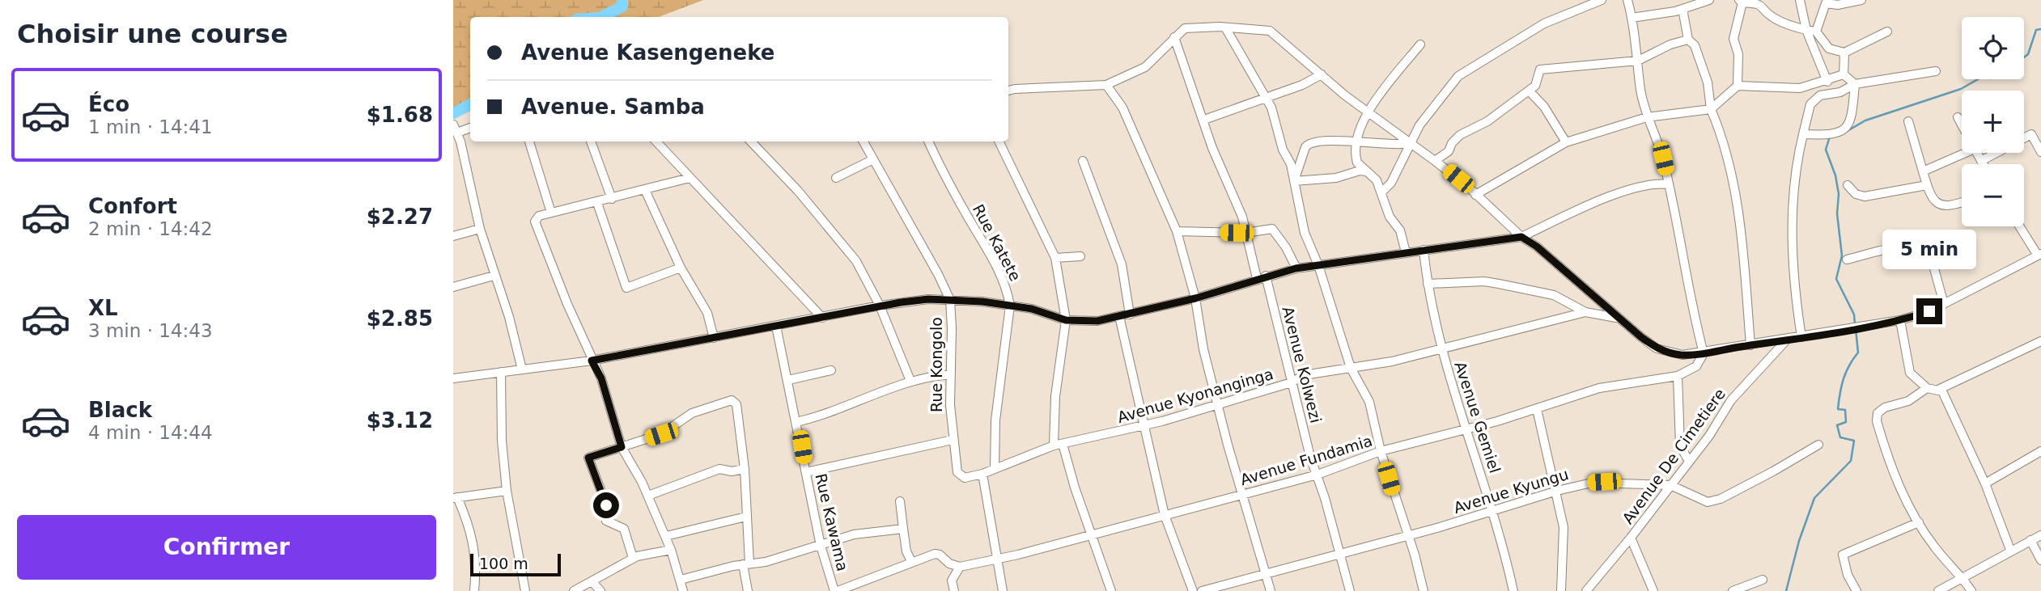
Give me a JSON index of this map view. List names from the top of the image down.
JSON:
{
  "streets": {
    "street": [
      "Rue Katete",
      "Rue Kongolo",
      "Avenue Kolwezi",
      "Avenue Kyonanginga",
      "Avenue Gemiel",
      "Avenue De Cimetiere",
      "Avenue Fundamia",
      "Avenue Kyungu",
      "Rue Kawama"
    ]
  },
  "crossings": [
    ["Rue Katete", "Avenue Kyonanginga"],
    ["Rue Kongolo", "Avenue Kyonanginga"],
    ["Avenue Kolwezi", "Avenue Kyonanginga"],
    ["Avenue Kolwezi", "Avenue Fundamia"],
    ["Avenue Kolwezi", "Avenue Kyungu"],
    ["Avenue Kyonanginga", "Avenue Gemiel"],
    ["Avenue Gemiel", "Avenue Fundamia"],
    ["Avenue Gemiel", "Avenue Kyungu"],
    ["Avenue De Cimetiere", "Avenue Kyungu"]
  ],
  "scale_bar": "100 m",
  "page": {
    "heading": "Choisir une course",
    "map_buttons": ["+", "−"],
    "banner": ["Avenue Kasengeneke", "Avenue. Samba"],
    "list": [
      {
        "name": "Éco",
        "note": "1 min · 14:41",
        "value": "$1.68"
      },
      {
        "name": "Confort",
        "note": "2 min · 14:42",
        "value": "$2.27"
      },
      {
        "name": "XL",
        "note": "3 min · 14:43",
        "value": "$2.85"
      },
      {
        "name": "Black",
        "note": "4 min · 14:44",
        "value": "$3.12"
      }
    ],
    "bubble": "5 min",
    "buttons": "Confirmer",
    "scale": "100 m"
  }
}
